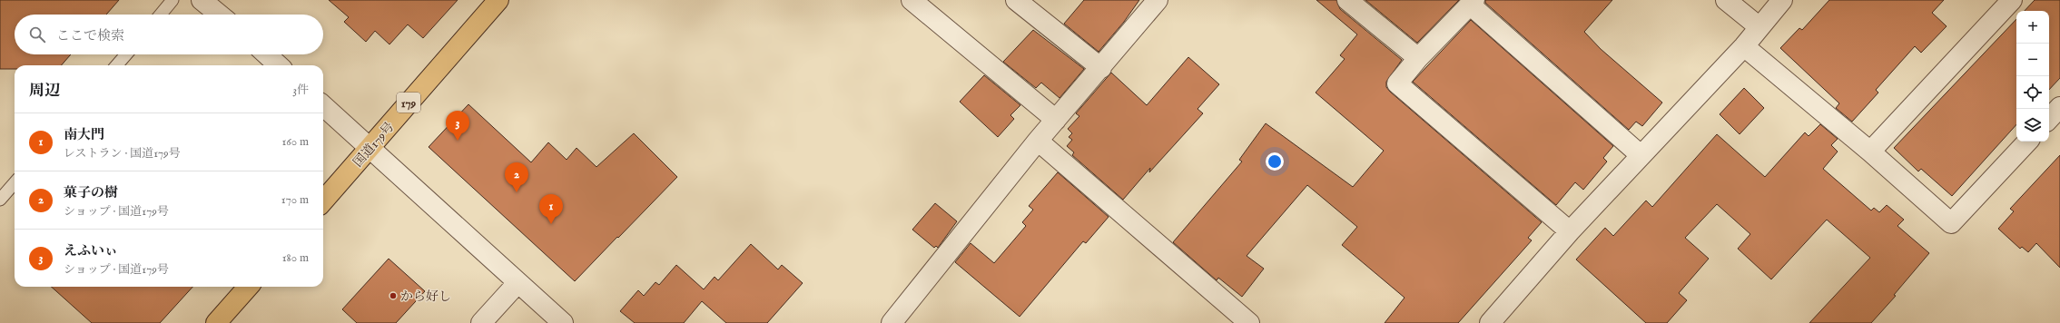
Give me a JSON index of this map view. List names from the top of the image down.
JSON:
{
  "streets": {
    "highway": ["179", "国道179号"]
  },
  "places": ["から好し"],
  "page": {
    "map_buttons": ["+", "−"],
    "search": "ここで検索",
    "heading": ["周辺", "3件"],
    "pins": ["3", "2", "1"],
    "list": [
      {
        "mark": "1",
        "name": "南大門",
        "note": "レストラン · 国道179号",
        "value": "160 m"
      },
      {
        "mark": "2",
        "name": "菓子の樹",
        "note": "ショップ · 国道179号",
        "value": "170 m"
      },
      {
        "mark": "3",
        "name": "えふいぃ",
        "note": "ショップ · 国道179号",
        "value": "180 m"
      }
    ]
  }
}
